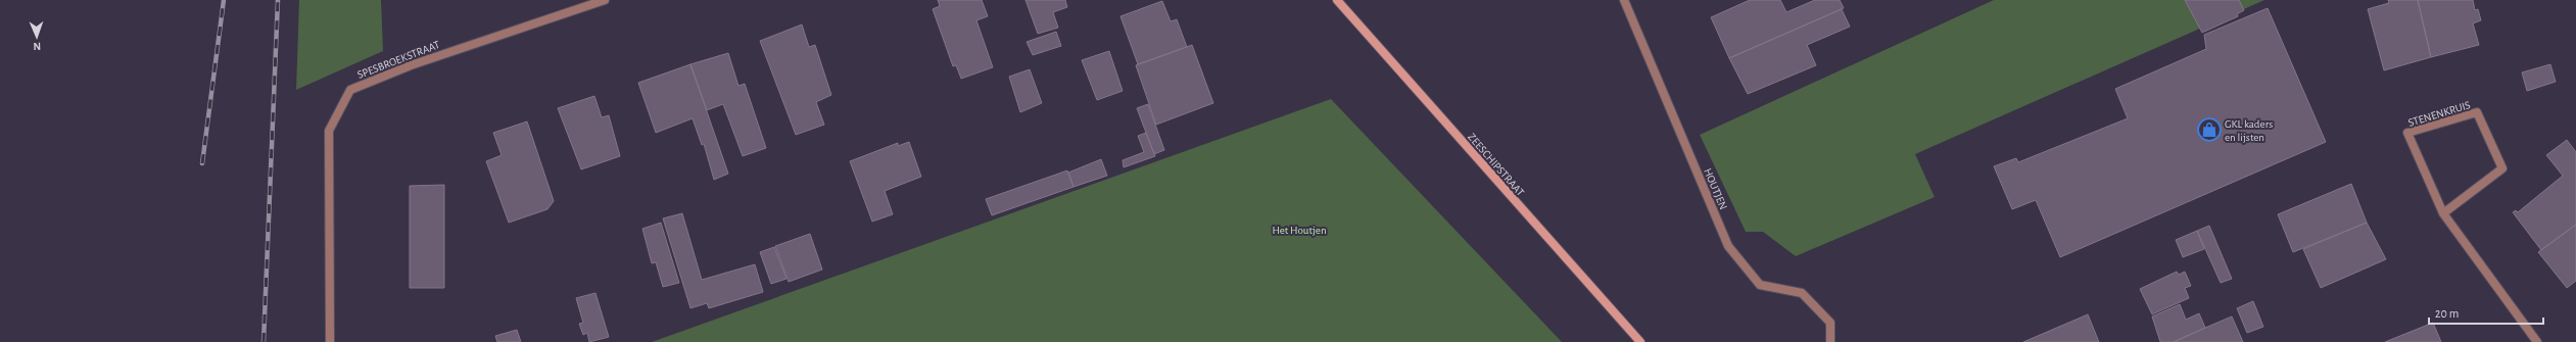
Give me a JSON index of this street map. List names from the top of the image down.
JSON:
{
  "streets": {
    "main road": ["ZEESCHIPSTRAAT"],
    "street": ["SPESBROEKSTRAAT", "STENENKRUIS", "HOUTJEN"]
  },
  "parks": ["Het Houtjen"],
  "places": {
    "shop": ["GKL kaders en lijsten"]
  },
  "scale_bar": "20 m",
  "north": "bottom"
}
